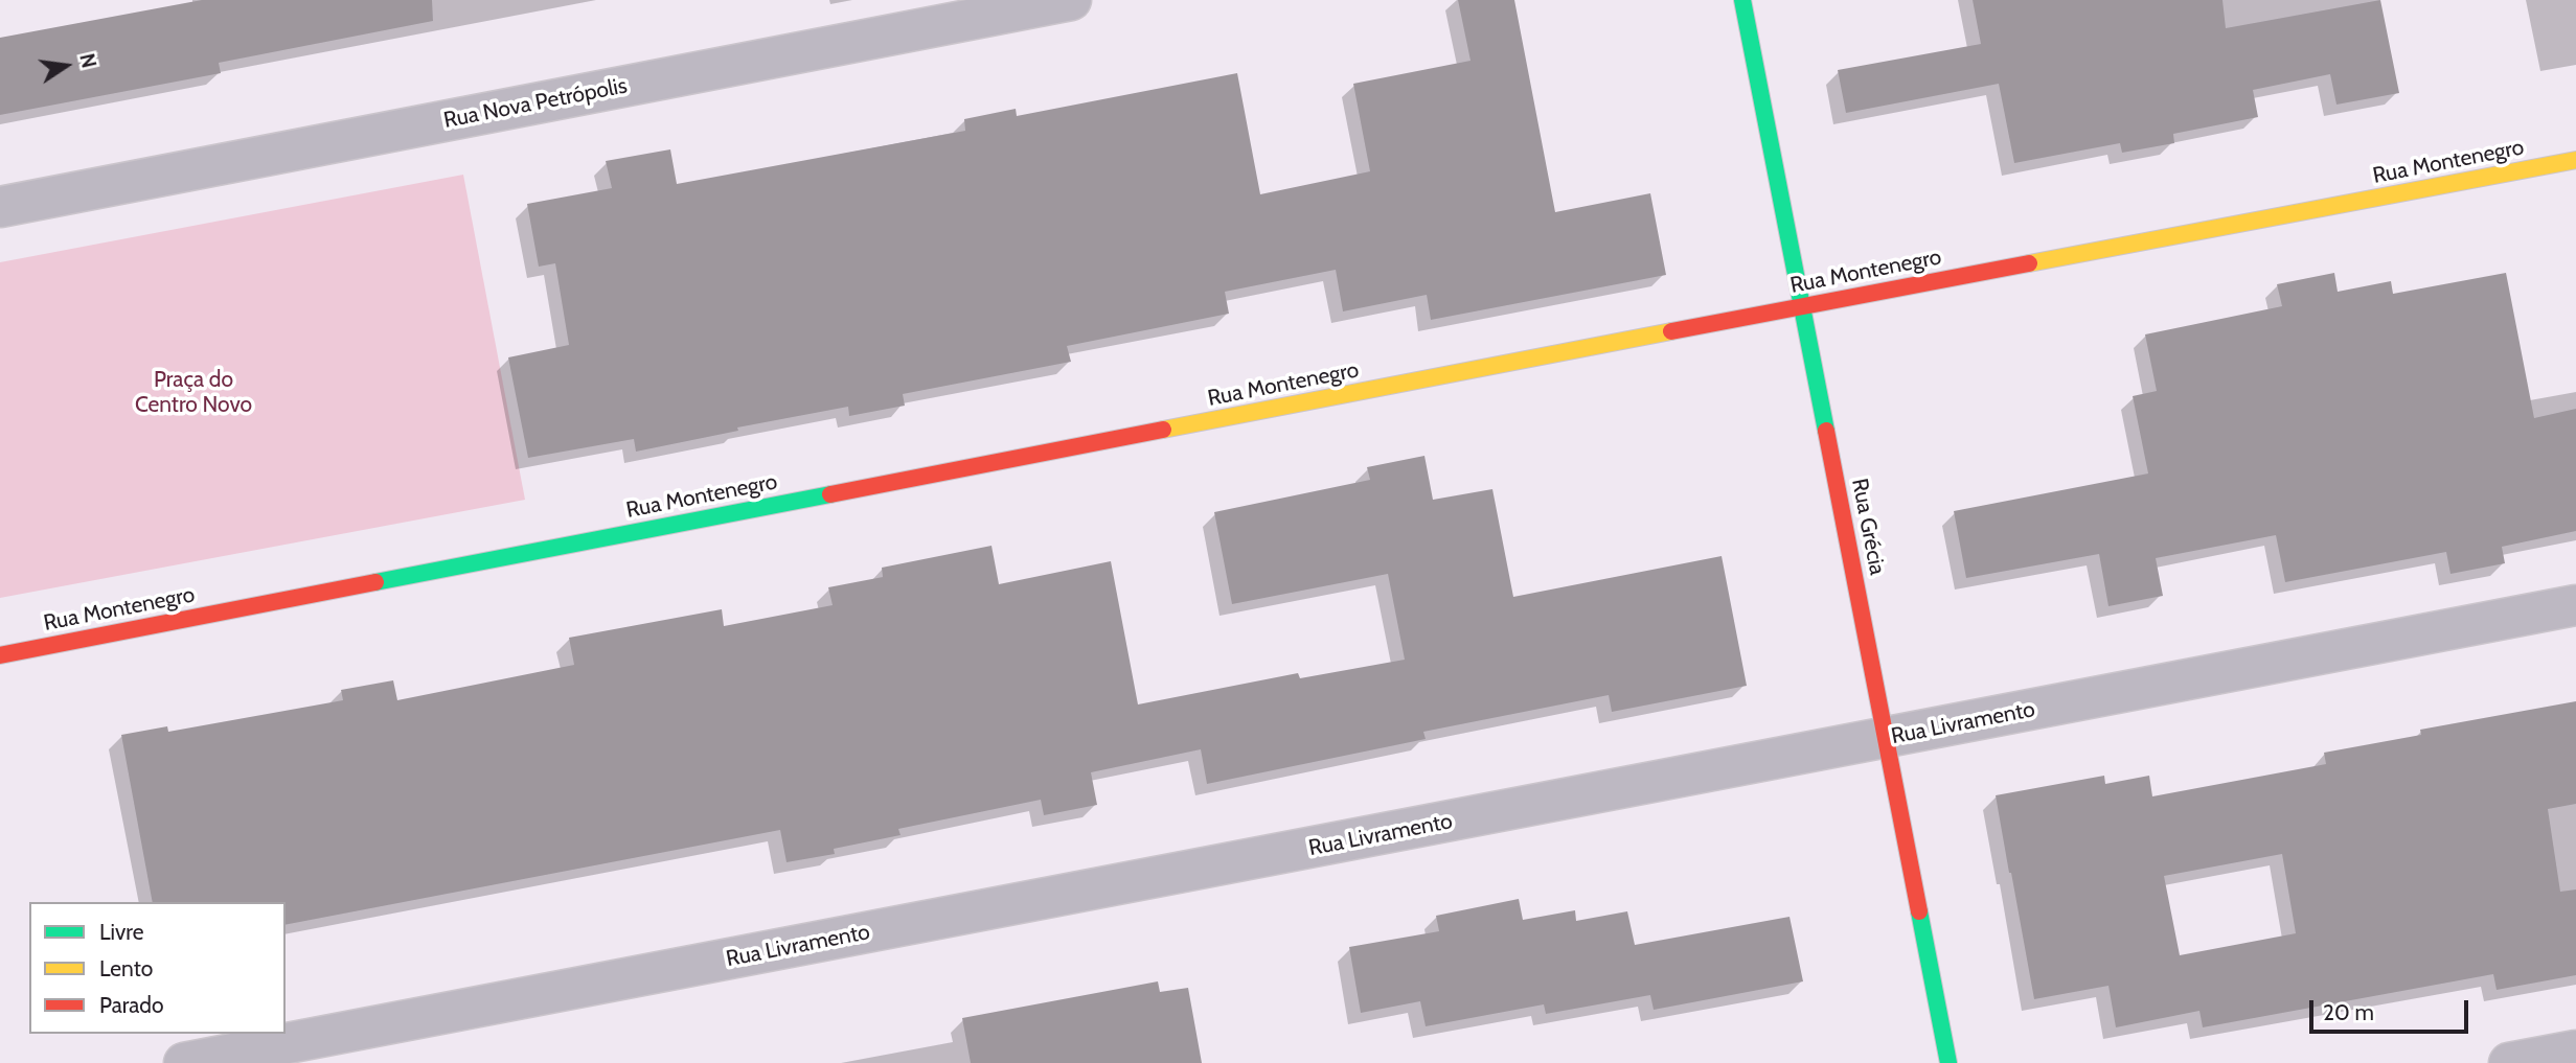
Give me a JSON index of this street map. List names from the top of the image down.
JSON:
{
  "streets": {
    "street": [
      "Rua Nova Petrópolis",
      "Rua Montenegro",
      "Rua Grécia",
      "Rua Livramento"
    ]
  },
  "crossings": [
    ["Rua Montenegro", "Rua Grécia"],
    ["Rua Grécia", "Rua Livramento"]
  ],
  "parks": ["Praça do Centro Novo"],
  "legend": ["Livre", "Lento", "Parado"],
  "scale_bar": "20 m",
  "north": "right"
}
